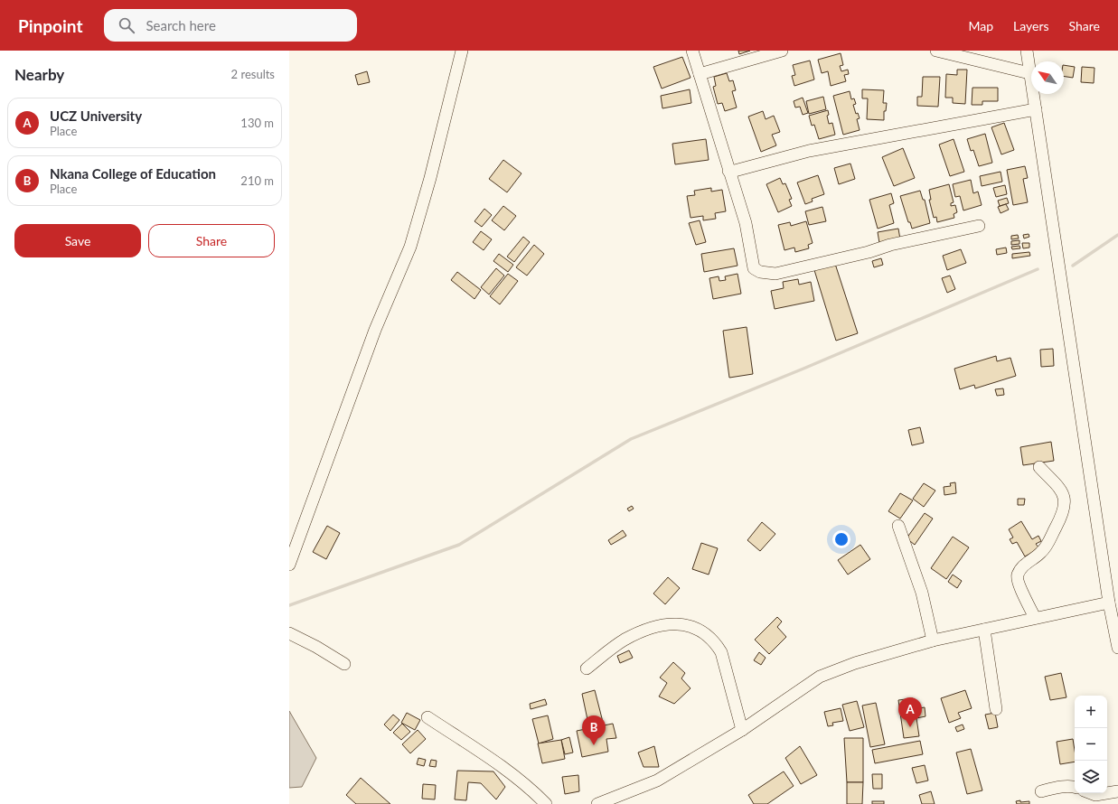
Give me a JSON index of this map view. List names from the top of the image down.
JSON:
{
  "north": "top left",
  "page": {
    "header": "Pinpoint",
    "search": "Search here",
    "nav": ["Map", "Layers", "Share"],
    "heading": ["Nearby", "2 results"],
    "list": [
      {
        "mark": "A",
        "name": "UCZ University",
        "note": "Place",
        "value": "130 m"
      },
      {
        "mark": "B",
        "name": "Nkana College of Education",
        "note": "Place",
        "value": "210 m"
      }
    ],
    "buttons": ["Save", "Share"],
    "map_buttons": ["+", "−"],
    "pins": ["A", "B"]
  }
}
